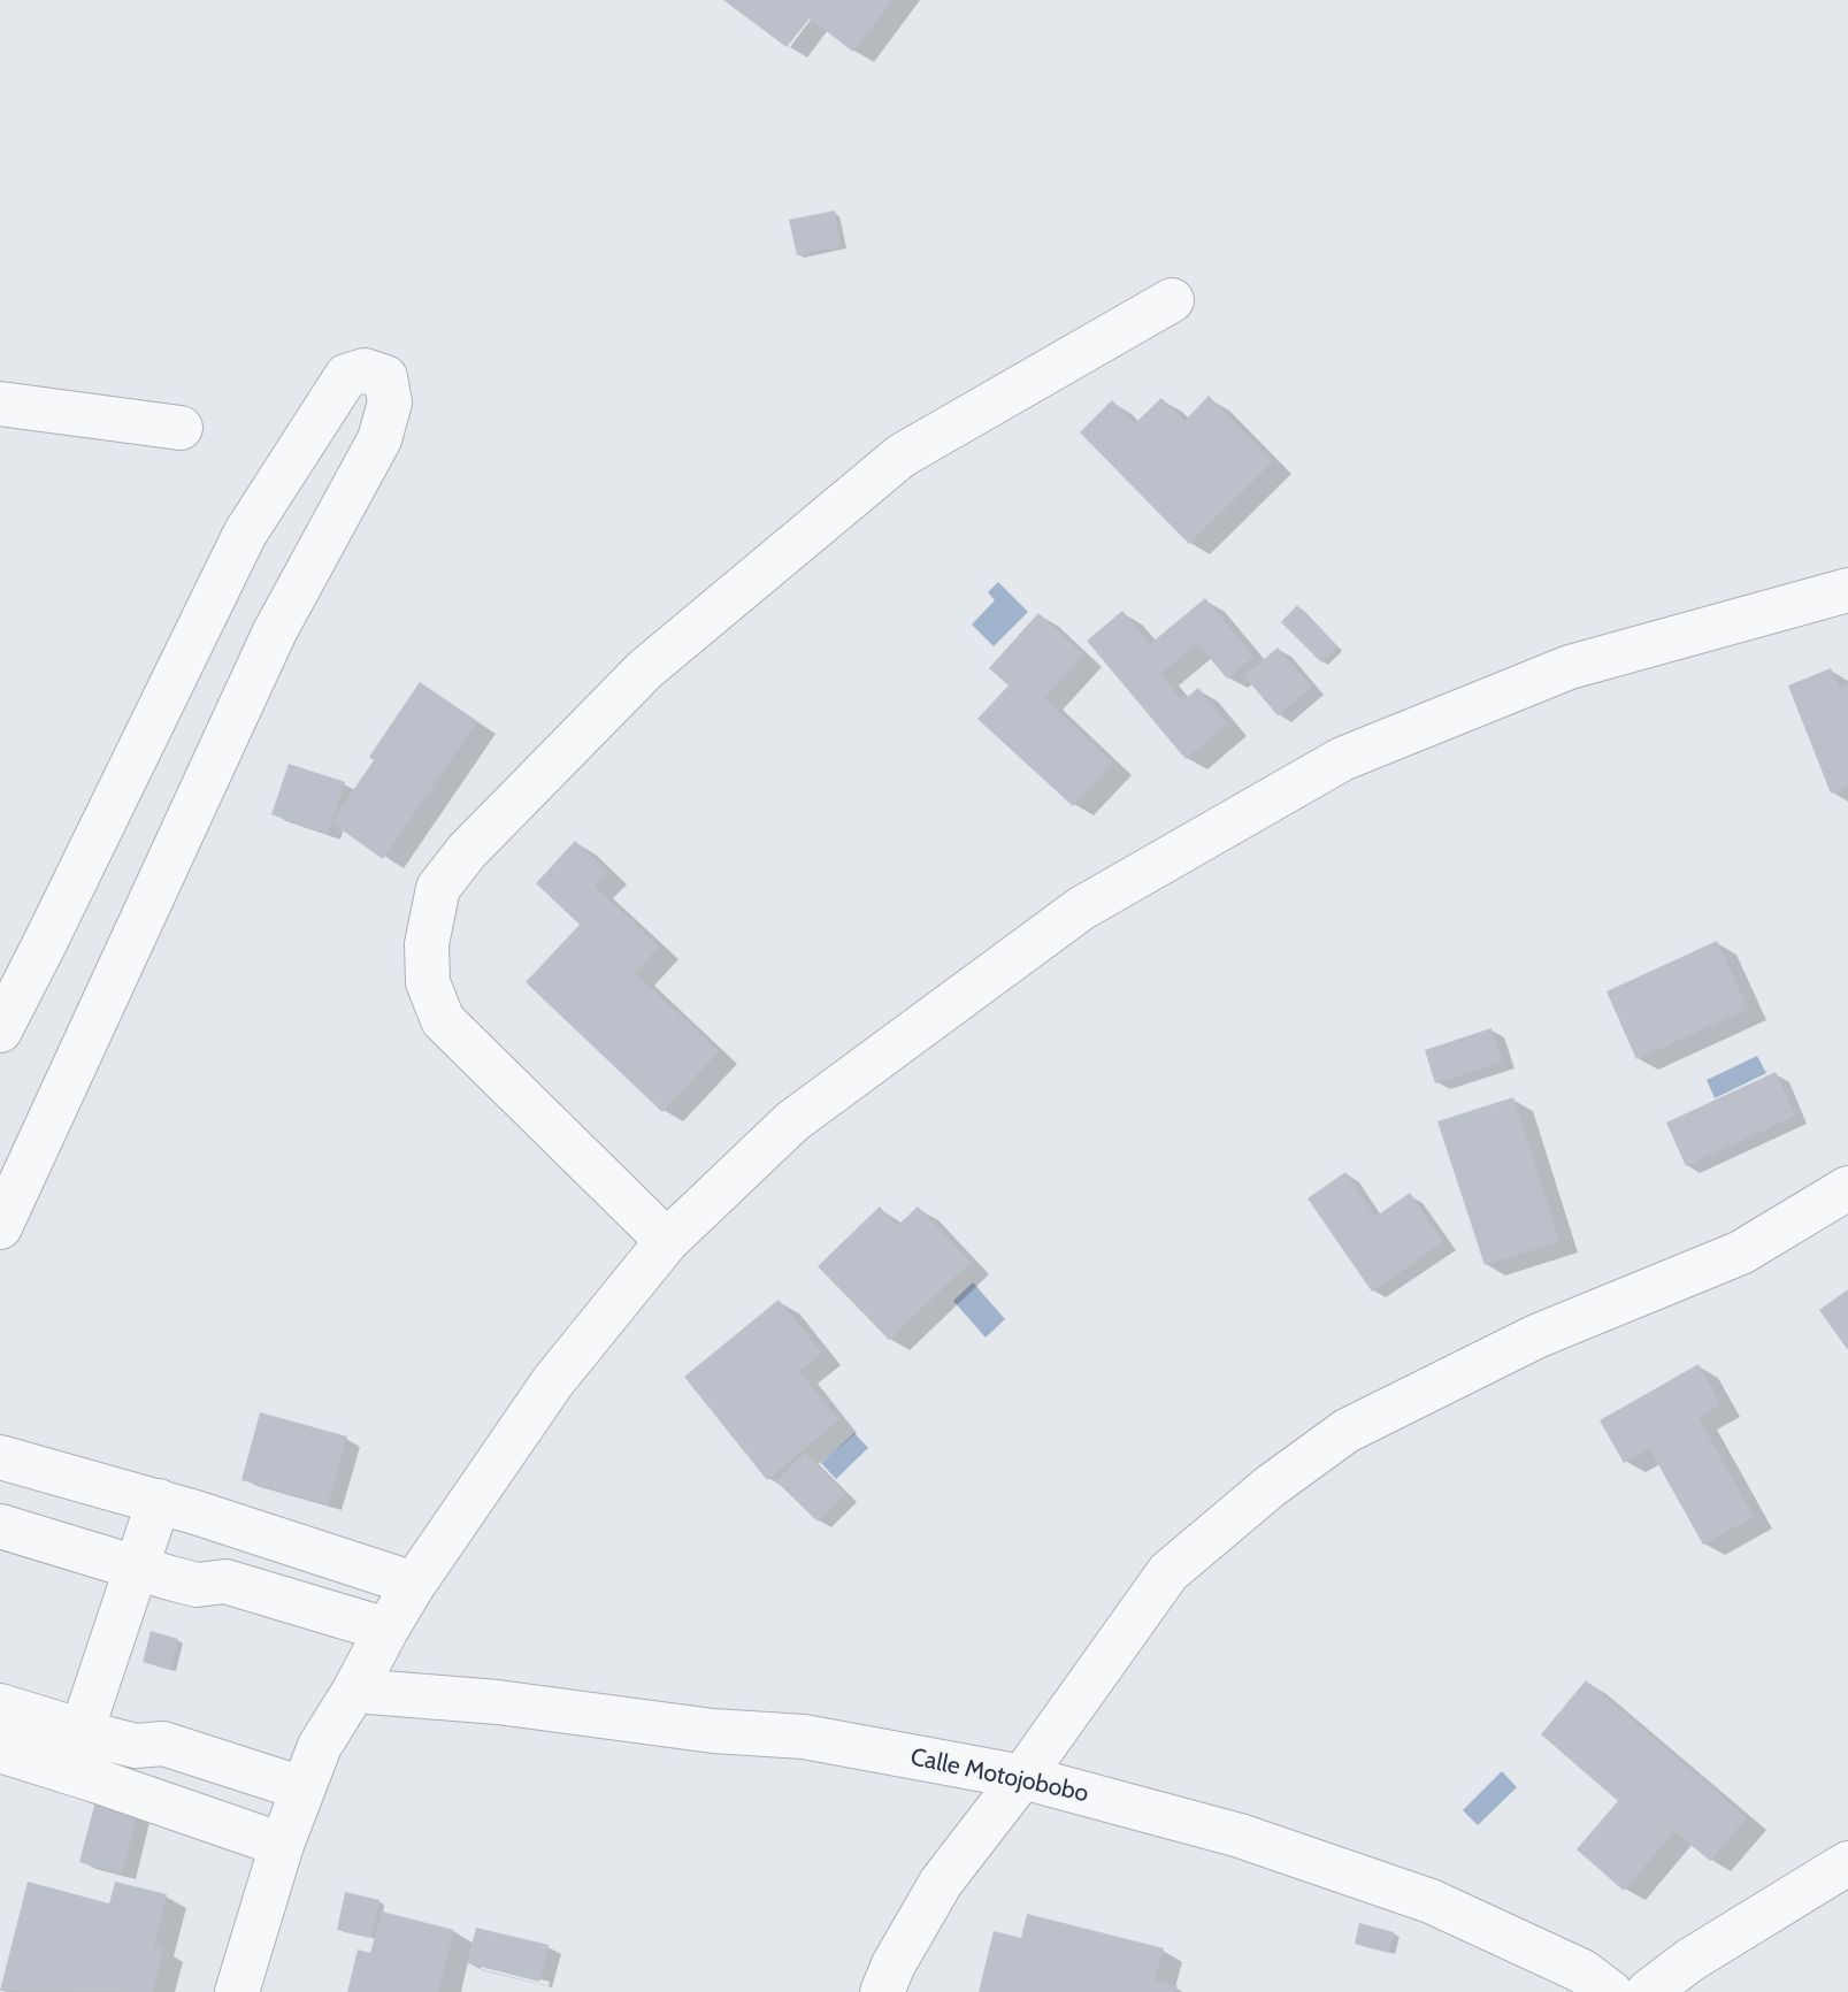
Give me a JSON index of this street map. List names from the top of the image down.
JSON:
{
  "streets": {
    "street": ["Calle Motojobobo"]
  }
}
